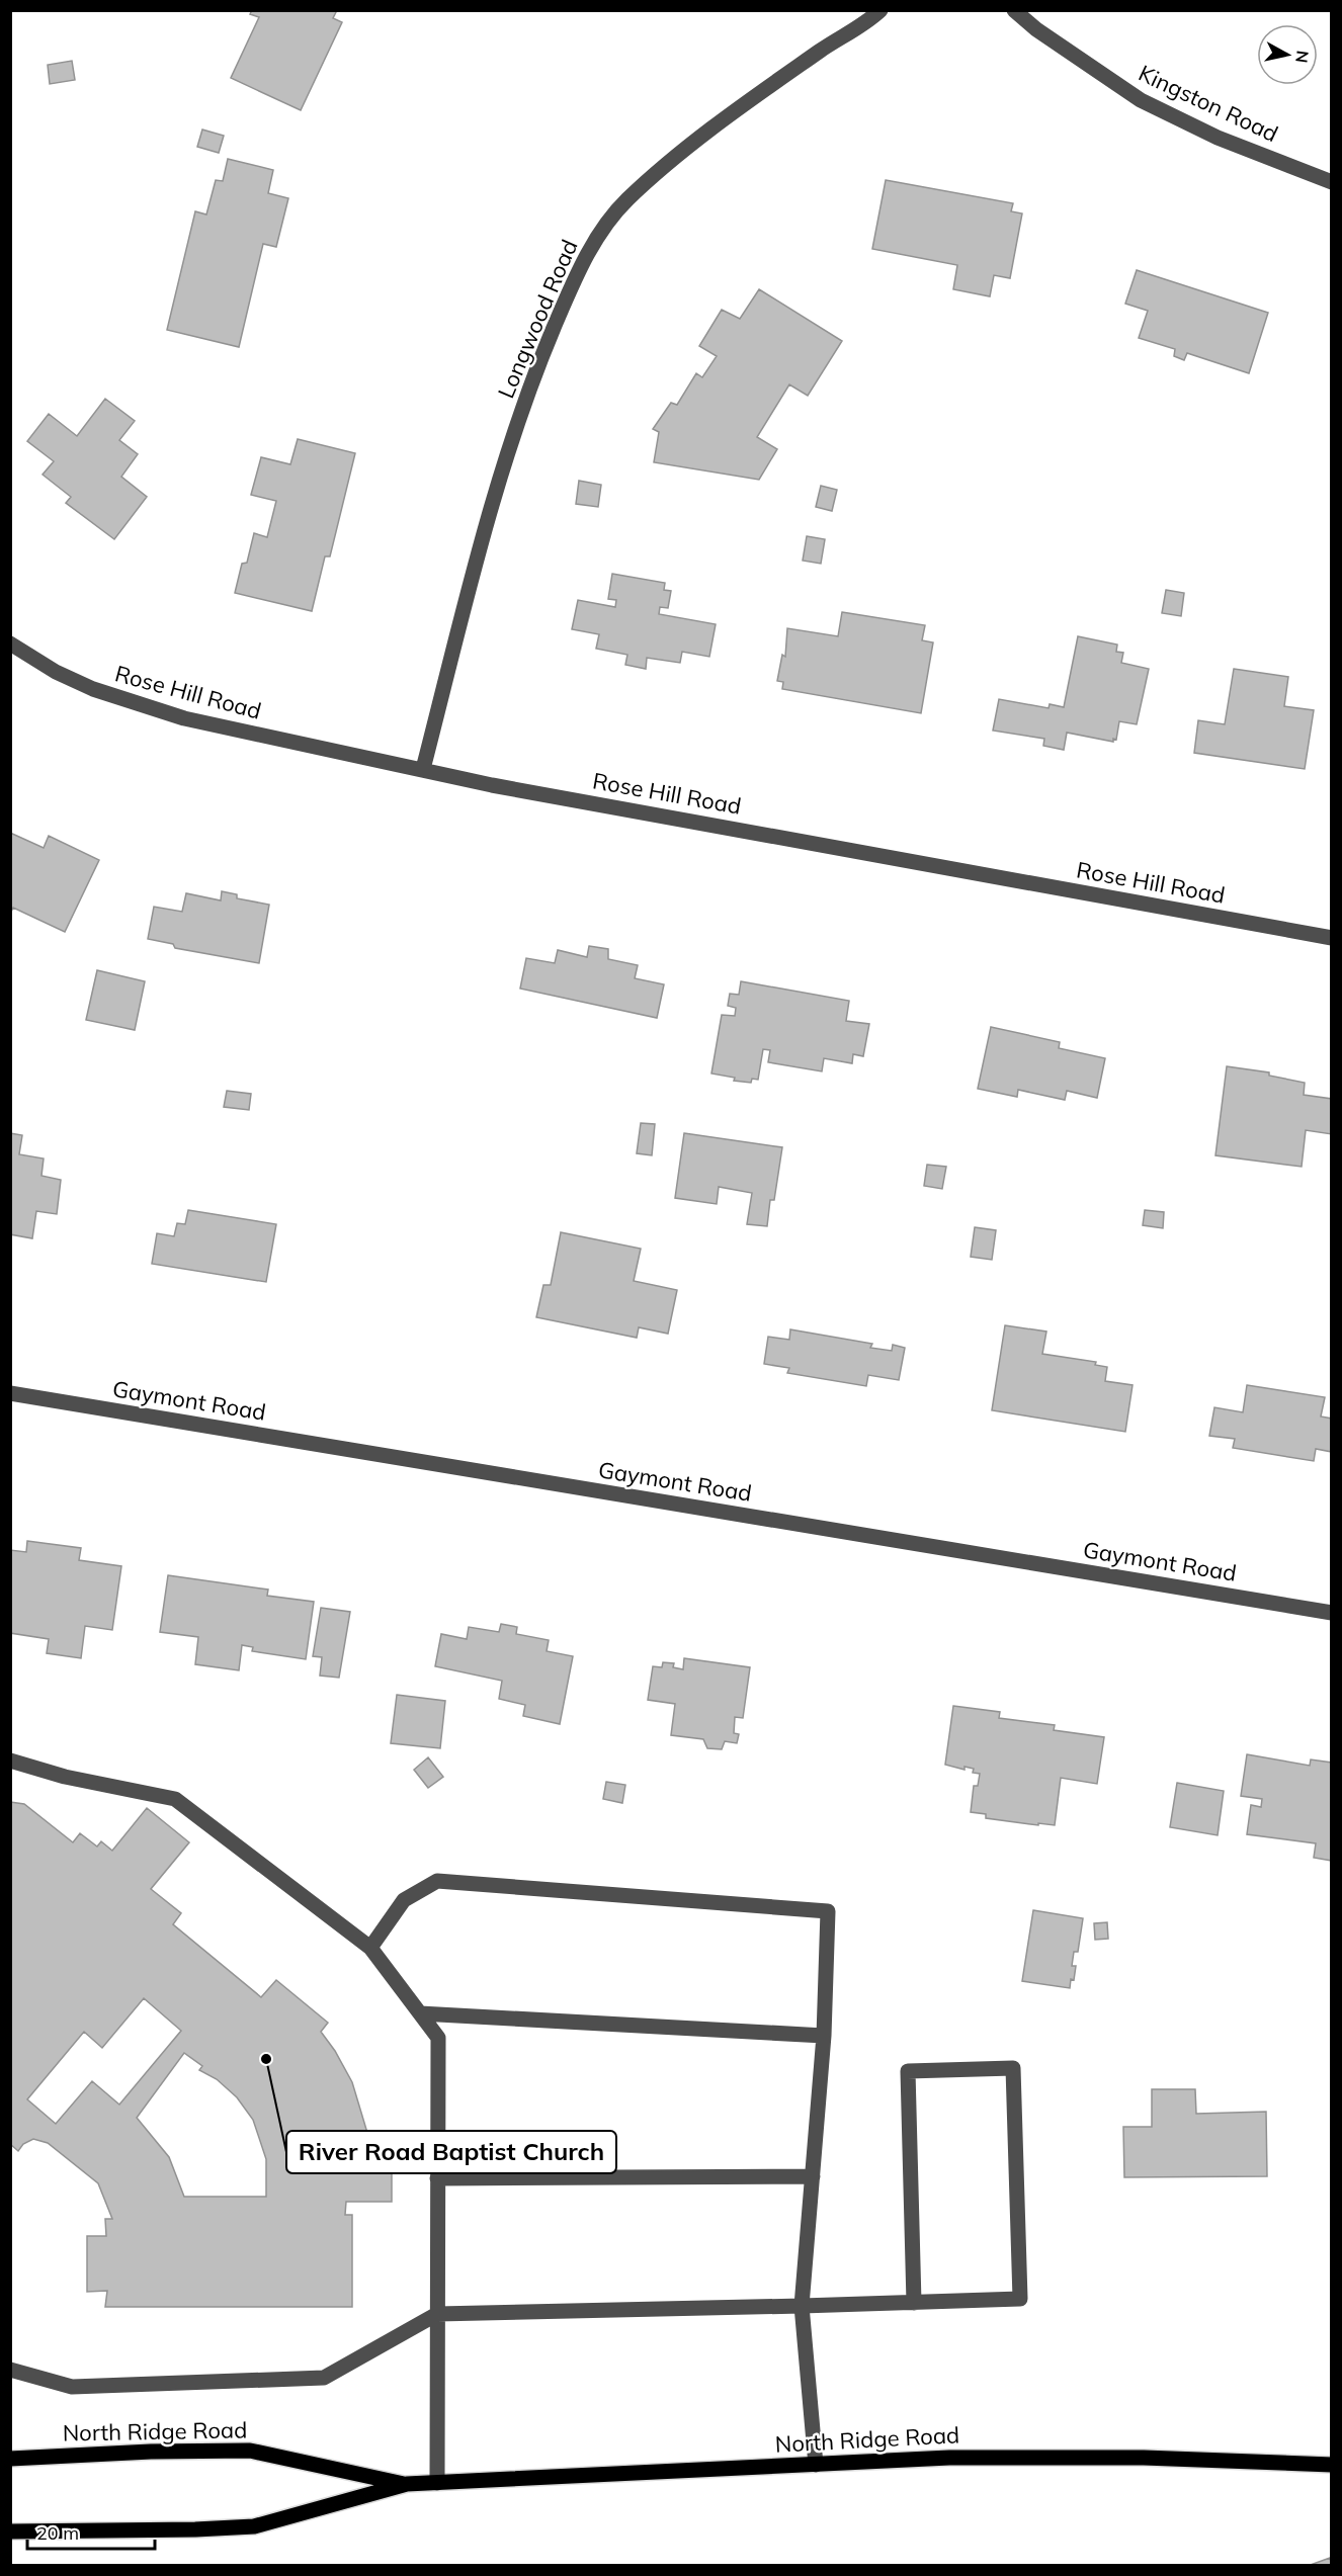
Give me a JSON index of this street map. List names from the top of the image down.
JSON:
{
  "streets": {
    "main road": ["North Ridge Road"],
    "street": [
      "Kingston Road",
      "Longwood Road",
      "Rose Hill Road",
      "Gaymont Road"
    ]
  },
  "crossings": [
    ["Longwood Road", "Rose Hill Road"]
  ],
  "places": ["River Road Baptist Church"],
  "scale_bar": "20 m",
  "north": "right"
}
